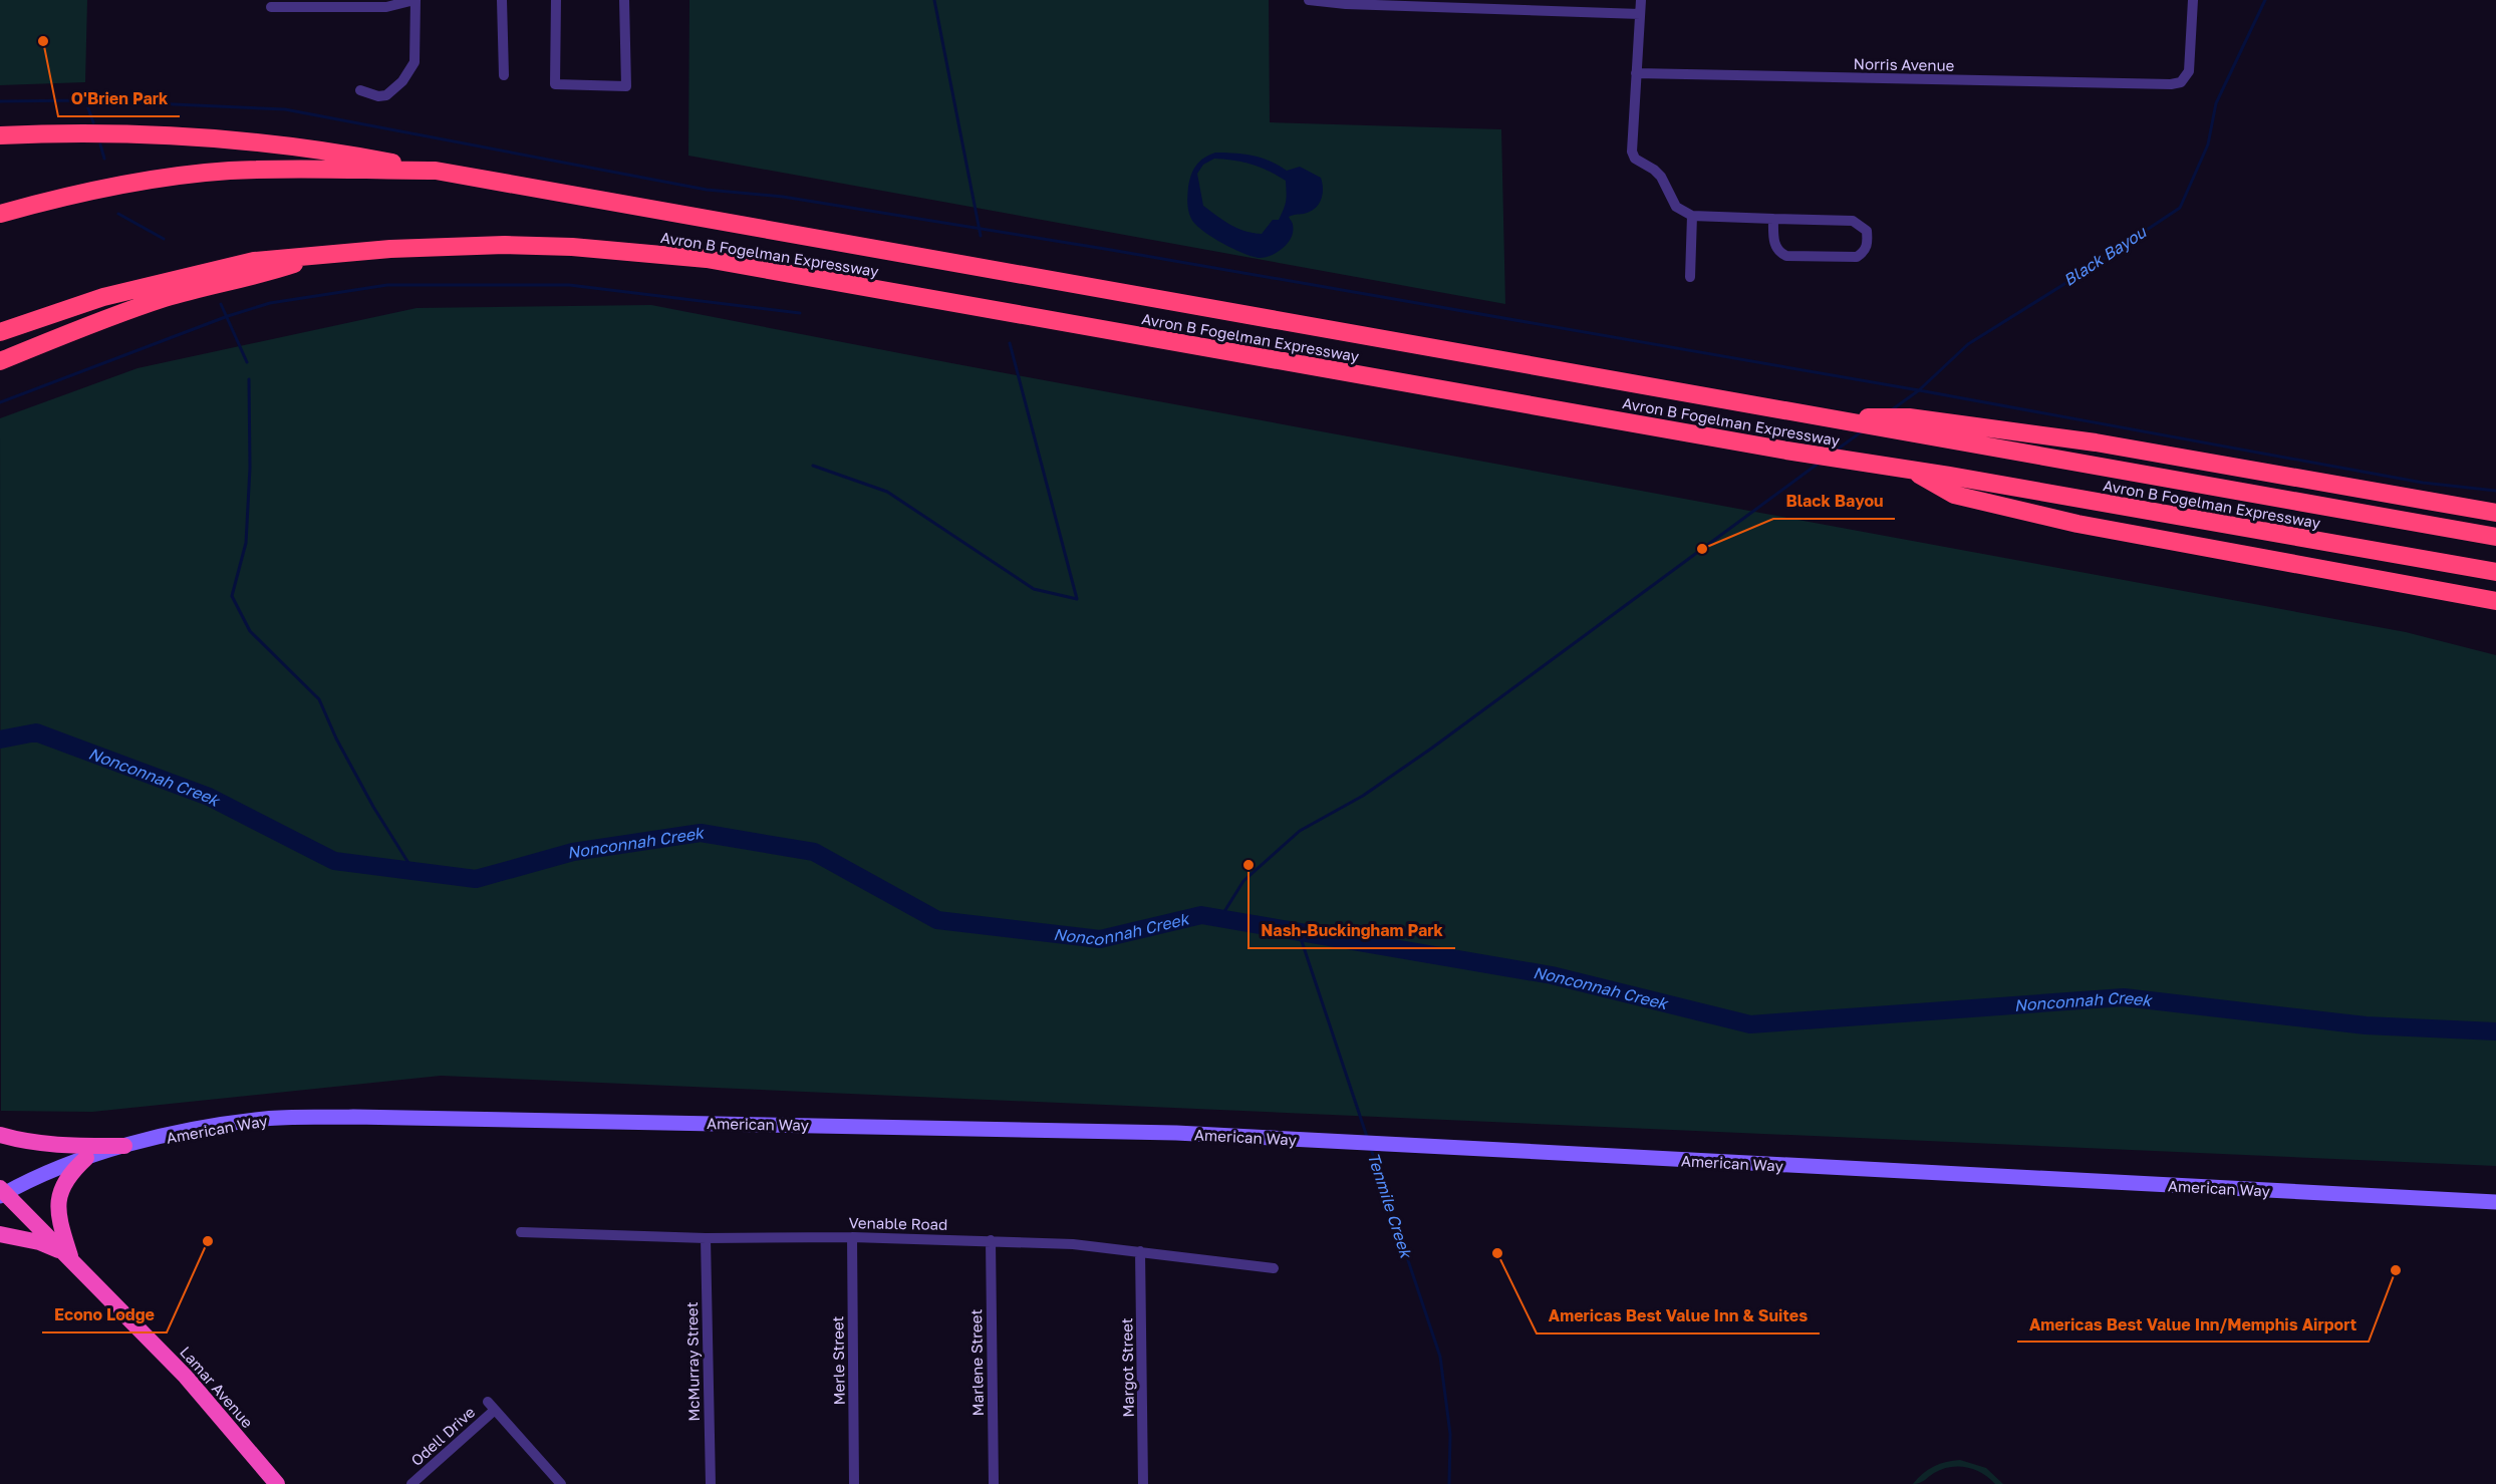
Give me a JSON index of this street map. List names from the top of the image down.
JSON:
{
  "streets": {
    "highway": ["Avron B Fogelman Expressway", "Lamar Avenue"],
    "main road": ["American Way"],
    "street": [
      "Norris Avenue",
      "Venable Road",
      "Merle Street",
      "McMurray Street",
      "Marlene Street",
      "Margot Street",
      "Odell Drive"
    ]
  },
  "crossings": [
    ["American Way", "Lamar Avenue"],
    ["Venable Road", "Merle Street"],
    ["Venable Road", "McMurray Street"],
    ["Venable Road", "Marlene Street"],
    ["Venable Road", "Margot Street"]
  ],
  "water": ["Black Bayou", "Nonconnah Creek", "Tenmile Creek"],
  "places": [
    "O'Brien Park",
    "Black Bayou",
    "Nash-Buckingham Park",
    "Econo Lodge",
    "Americas Best Value Inn & Suites",
    "Americas Best Value Inn/Memphis Airport"
  ]
}
